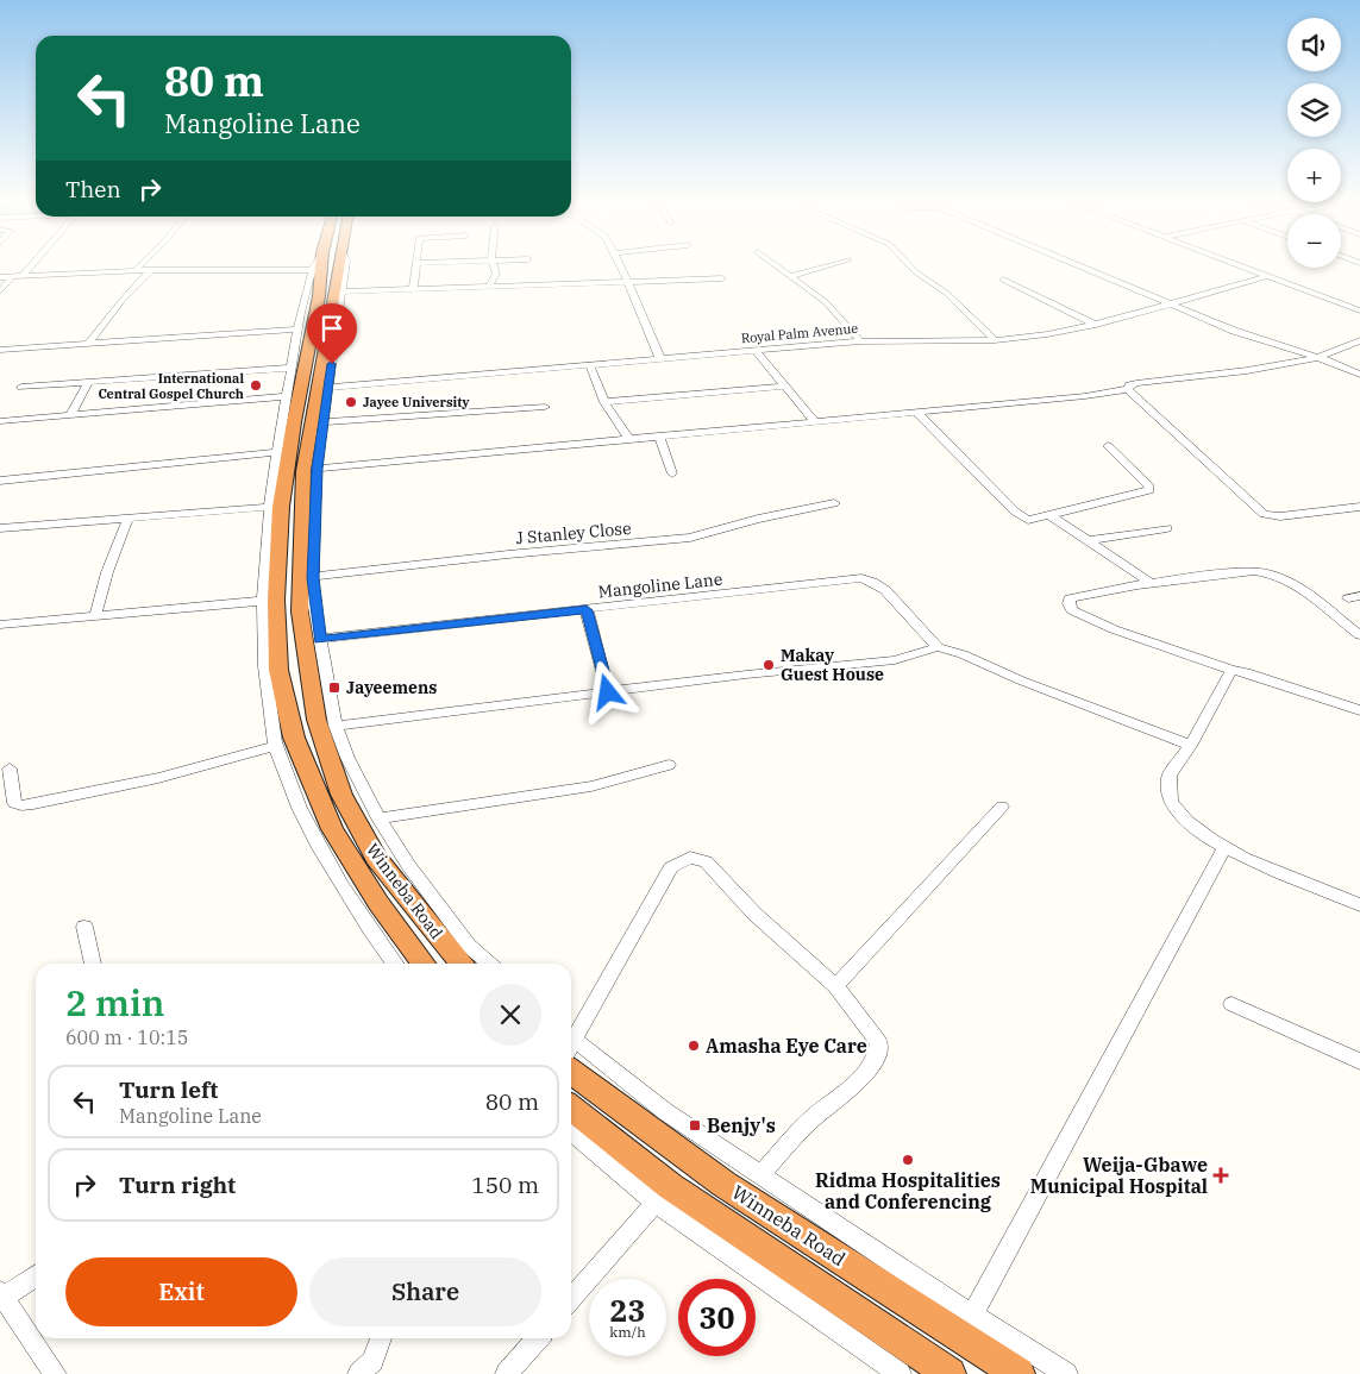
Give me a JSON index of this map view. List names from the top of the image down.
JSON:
{
  "streets": {
    "highway": ["Winneba Road"],
    "street": ["Royal Palm Avenue", "J Stanley Close", "Mangoline Lane"]
  },
  "places": {
    "other": [
      "International Central Gospel Church",
      "Jayee University",
      "Makay Guest House",
      "Amasha Eye Care",
      "Ridma Hospitalities and Conferencing"
    ],
    "transit": ["Jayeemens", "Benjy's"],
    "health": ["Weija-Gbawe Municipal Hospital"]
  },
  "page": {
    "map_buttons": ["+", "−"],
    "turn": ["80 m", "Mangoline Lane"],
    "then": "Then",
    "heading": ["2 min", "600 m · 10:15"],
    "list": [
      {
        "name": "Turn left",
        "note": "Mangoline Lane",
        "value": "80 m"
      },
      {
        "name": "Turn right",
        "value": "150 m"
      }
    ],
    "buttons": ["Exit", "Share"],
    "speed": "23 km/h",
    "limit": "30"
  }
}
